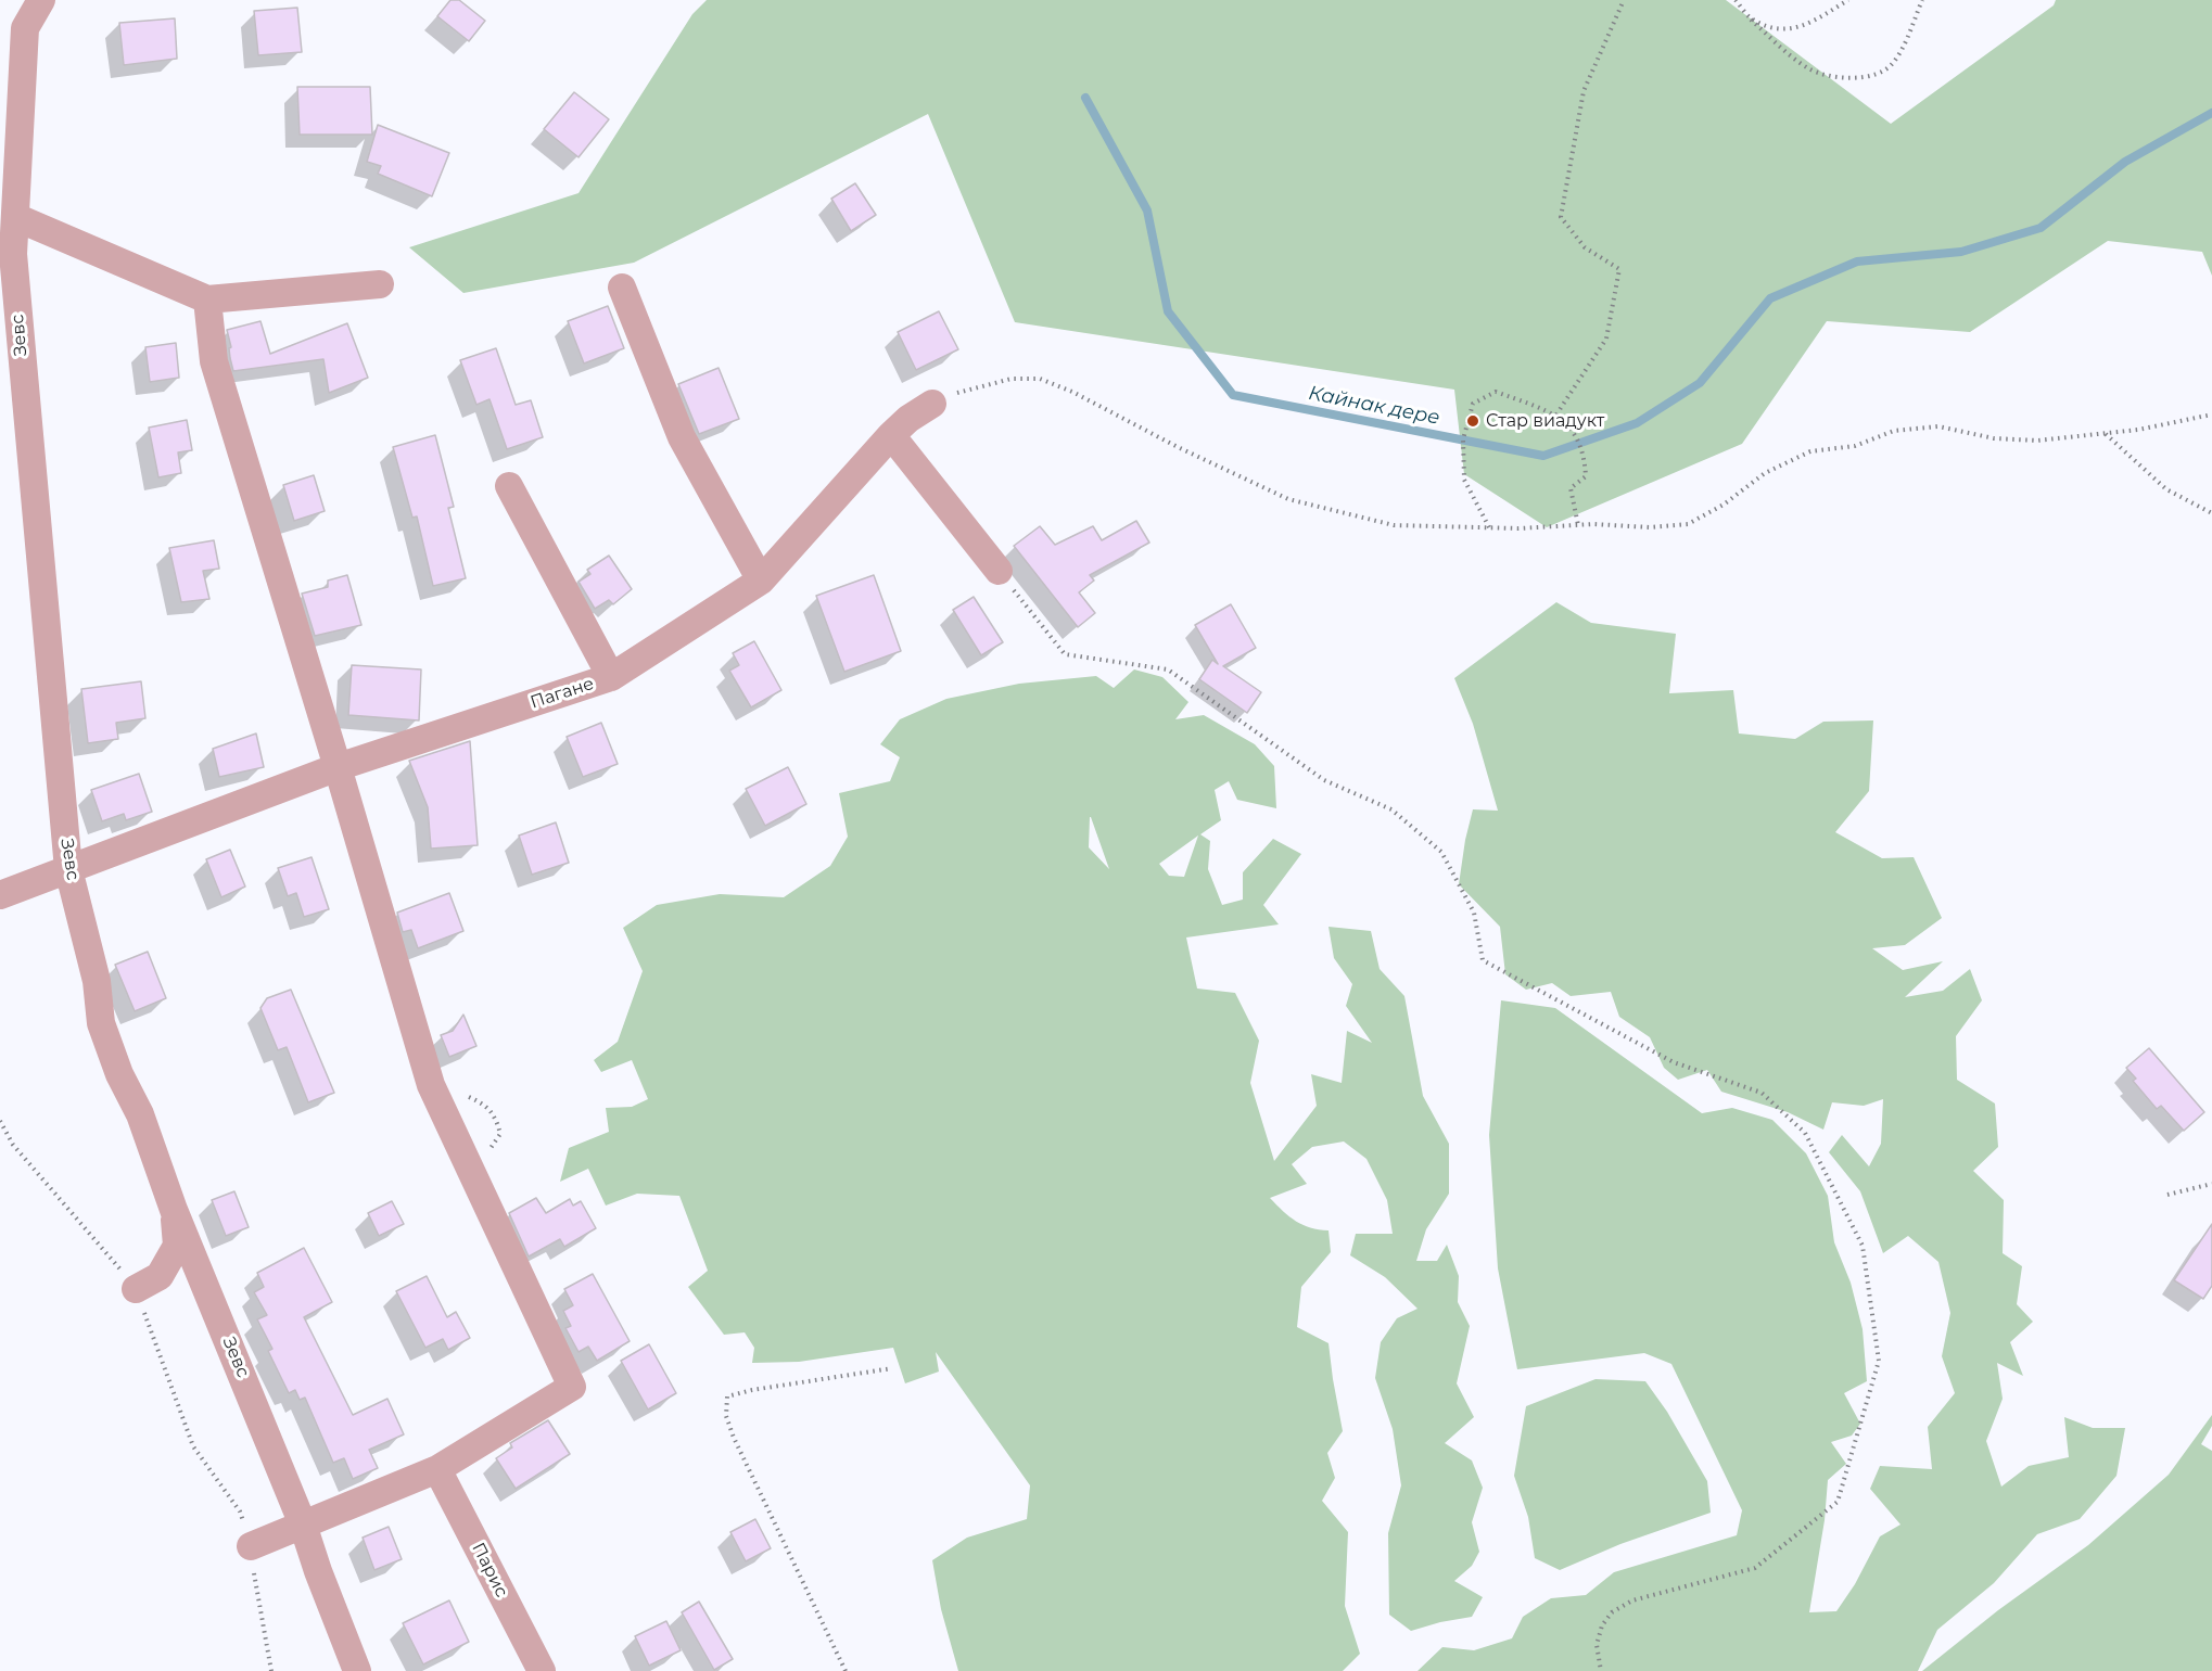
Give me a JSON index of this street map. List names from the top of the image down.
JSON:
{
  "streets": {
    "street": ["Зевс", "Пагане", "Парис"]
  },
  "crossings": [
    ["Зевс", "Пагане"]
  ],
  "water": ["Кайнак дере"],
  "places": ["Стар виадукт"]
}
